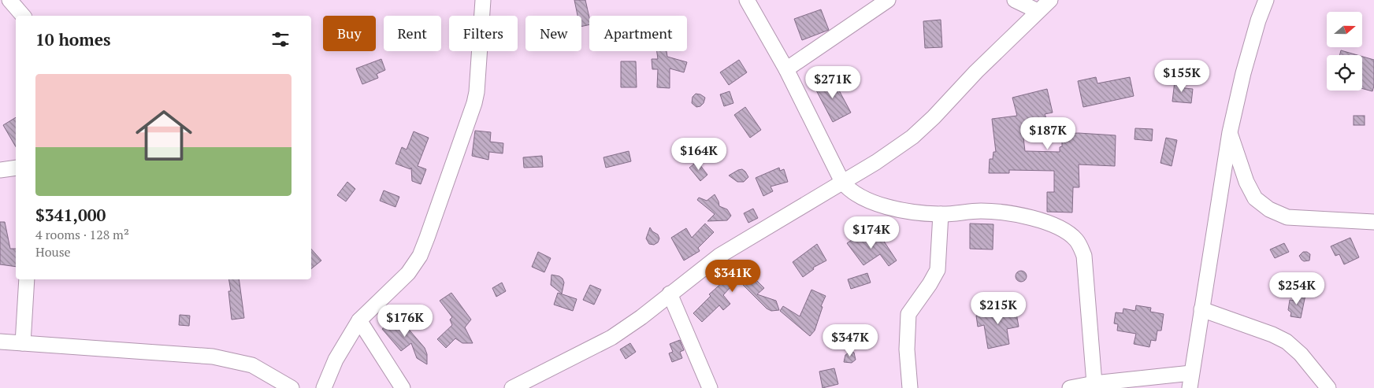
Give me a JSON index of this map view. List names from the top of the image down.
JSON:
{
  "north": "right",
  "page": {
    "chip": [
      "Buy",
      "Rent",
      "Filters",
      "New",
      "Apartment"
    ],
    "heading": "10 homes",
    "price": [
      "$155K",
      "$271K",
      "$187K",
      "$164K",
      "$174K",
      "$341K",
      "$254K",
      "$215K",
      "$176K",
      "$347K"
    ],
    "list": [
      {
        "name": "$341,000",
        "note": "4 rooms · 128 m² · House"
      }
    ]
  }
}
